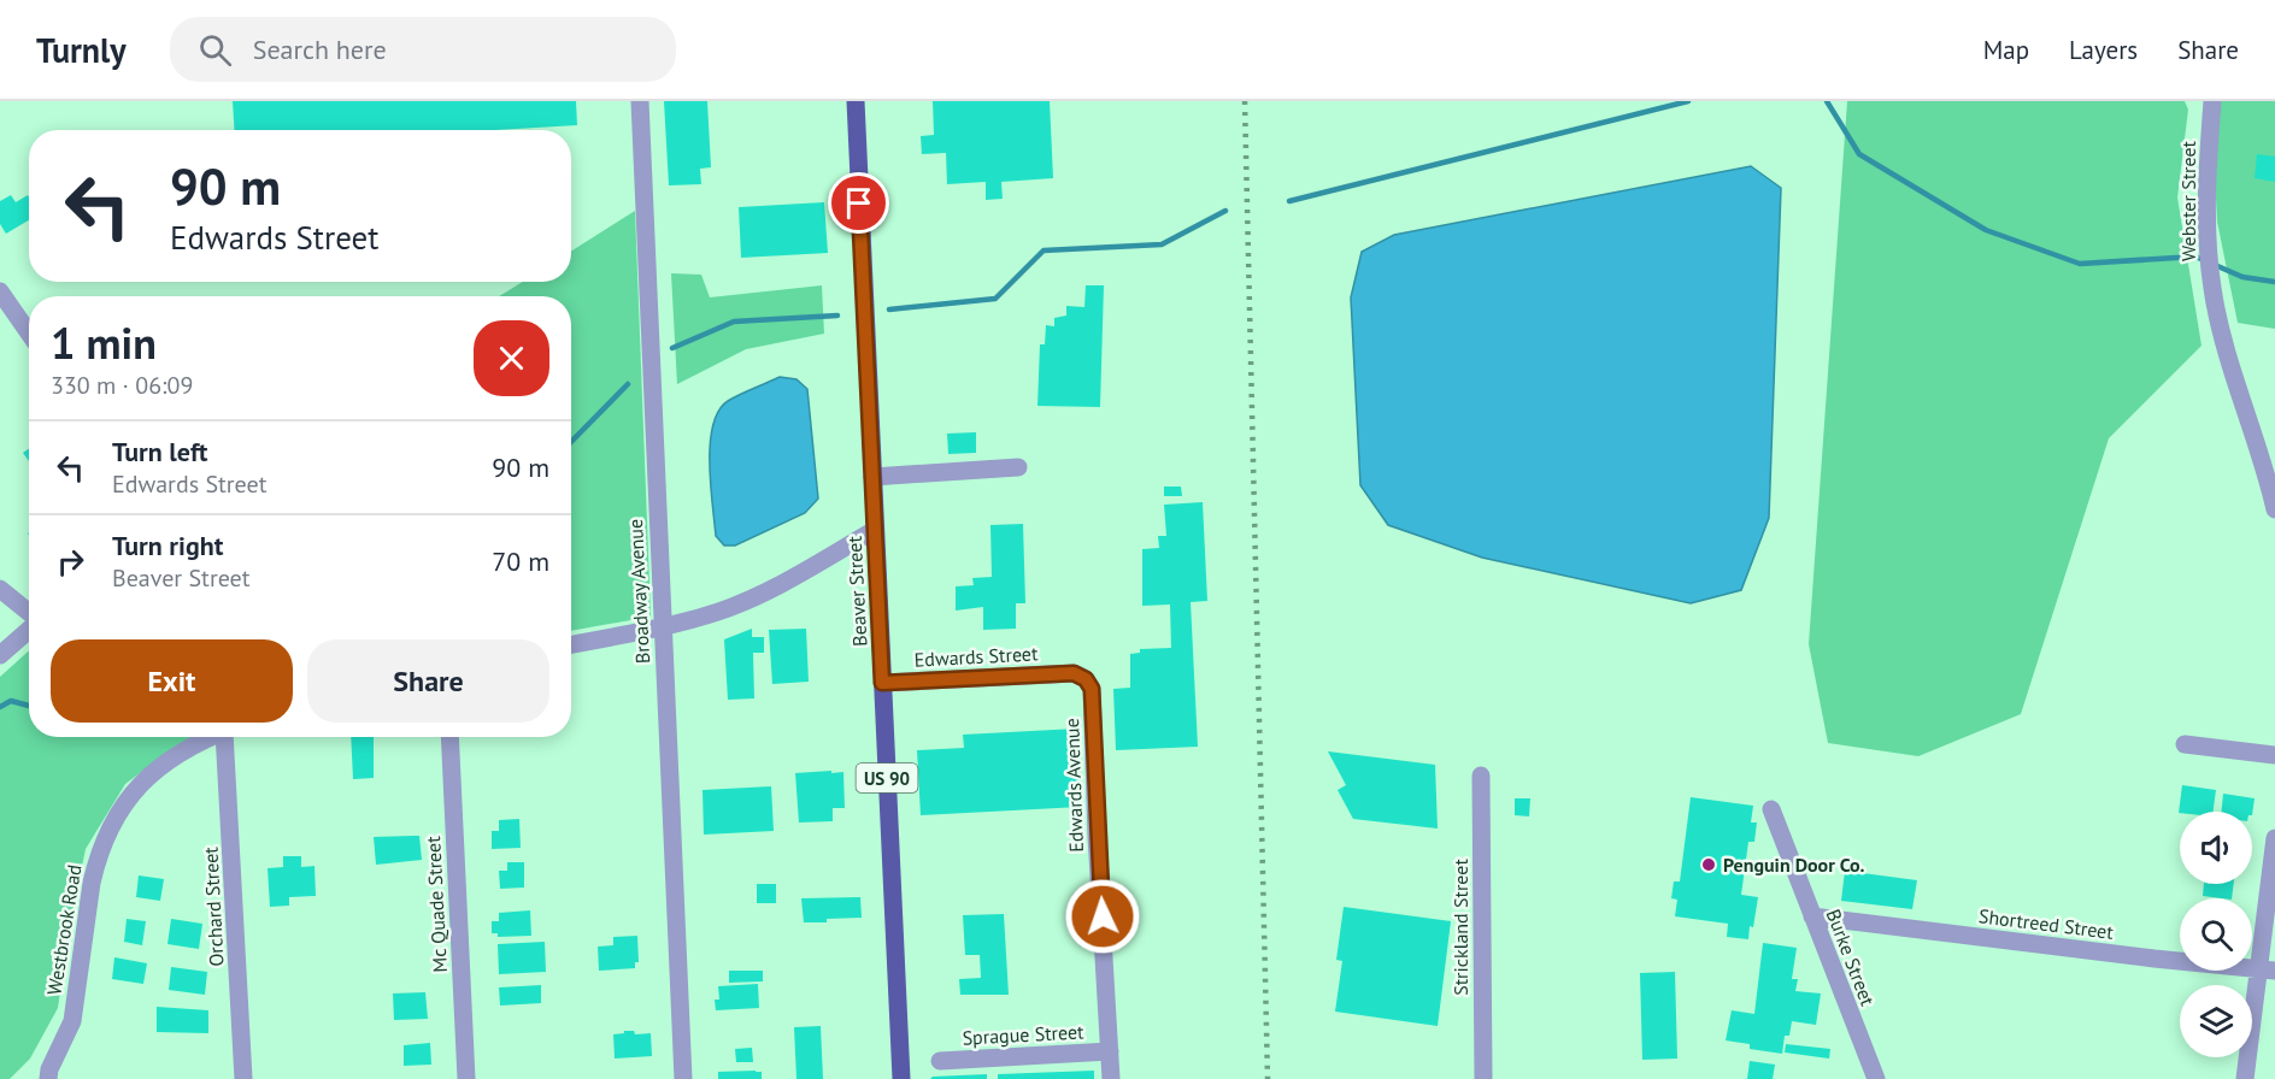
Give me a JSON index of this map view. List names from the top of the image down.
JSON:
{
  "streets": {
    "main road": ["Beaver Street", "US 90"],
    "street": [
      "Webster Street",
      "Broadway Avenue",
      "Edwards Street",
      "Edwards Avenue",
      "Mc Quade Street",
      "Orchard Street",
      "Shortreed Street",
      "Strickland Street",
      "Westbrook Road",
      "Burke Street",
      "Sprague Street"
    ]
  },
  "crossings": [
    ["Beaver Street", "Edwards Street"],
    ["Edwards Street", "Edwards Avenue"],
    ["Edwards Avenue", "Sprague Street"],
    ["Shortreed Street", "Burke Street"]
  ],
  "places": ["Penguin Door Co."],
  "page": {
    "header": "Turnly",
    "search": "Search here",
    "nav": ["Map", "Layers", "Share"],
    "turn": ["90 m", "Edwards Street"],
    "heading": ["1 min", "330 m · 06:09"],
    "list": [
      {
        "name": "Turn left",
        "note": "Edwards Street",
        "value": "90 m"
      },
      {
        "name": "Turn right",
        "note": "Beaver Street",
        "value": "70 m"
      }
    ],
    "buttons": ["Exit", "Share"]
  }
}
